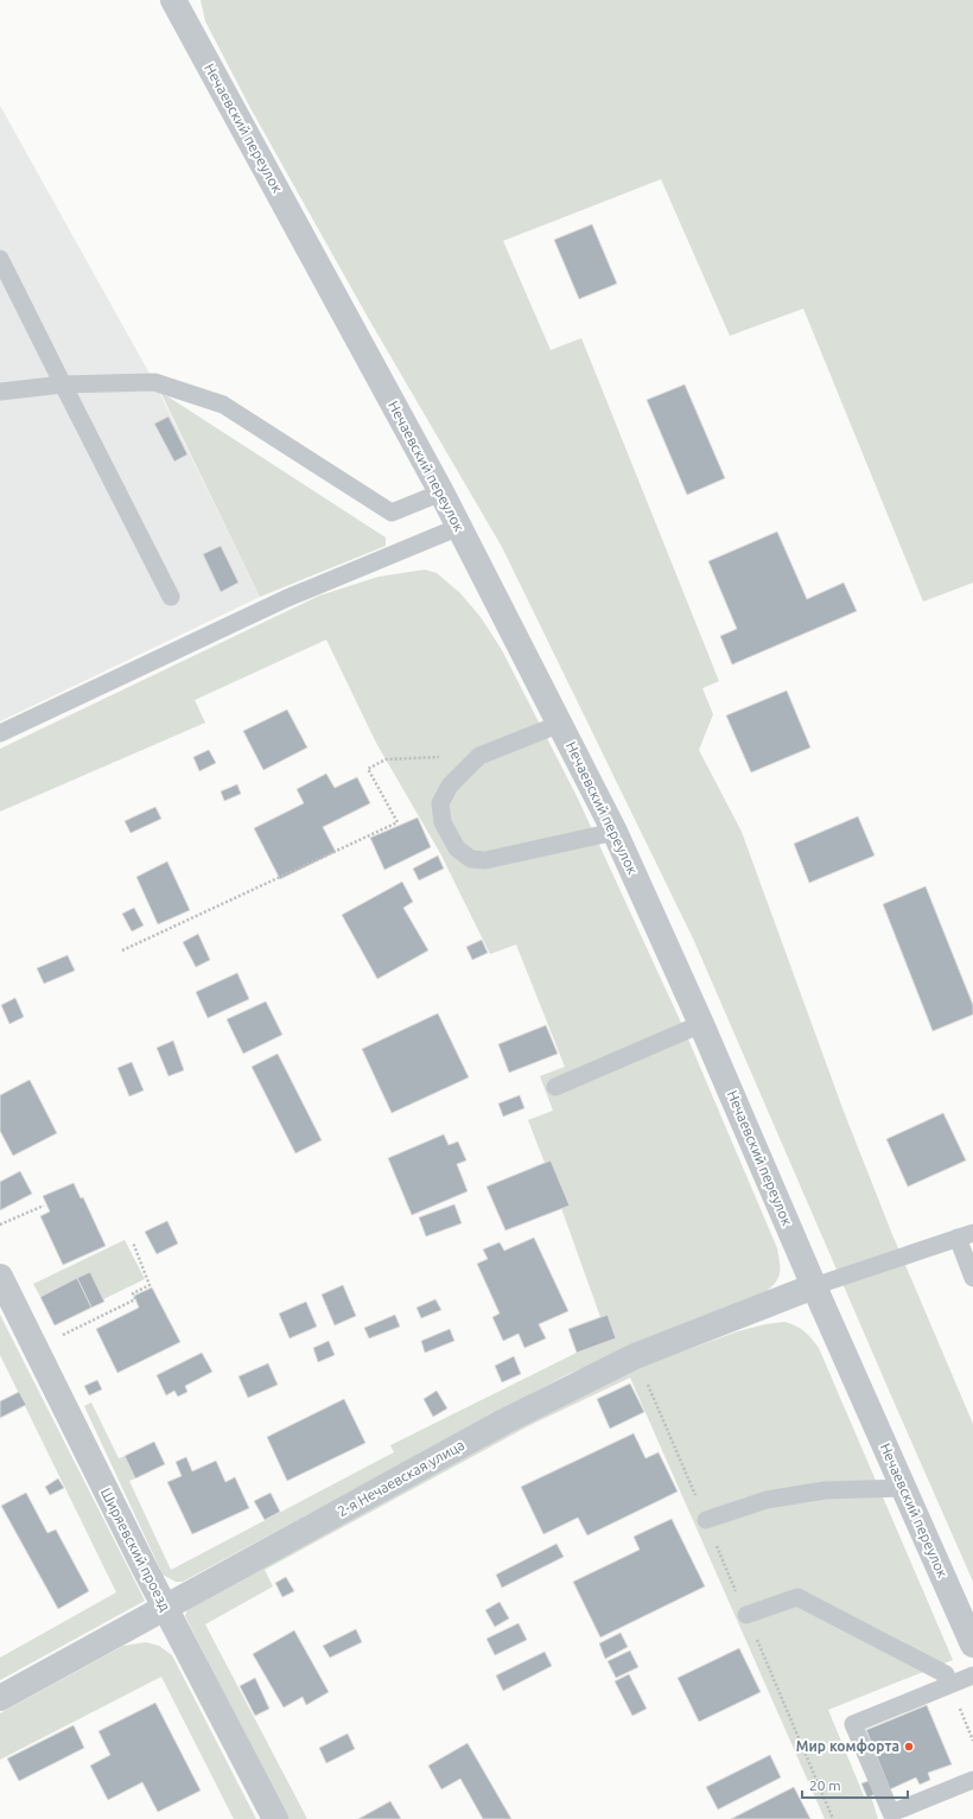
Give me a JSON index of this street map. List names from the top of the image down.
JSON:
{
  "streets": {
    "street": ["Нечаевский переулок", "2-я Нечаевская улица", "Ширяевский проезд"]
  },
  "crossings": [
    ["Нечаевский переулок", "2-я Нечаевская улица"],
    ["2-я Нечаевская улица", "Ширяевский проезд"]
  ],
  "places": ["Мир комфорта"],
  "scale_bar": "20 m"
}
